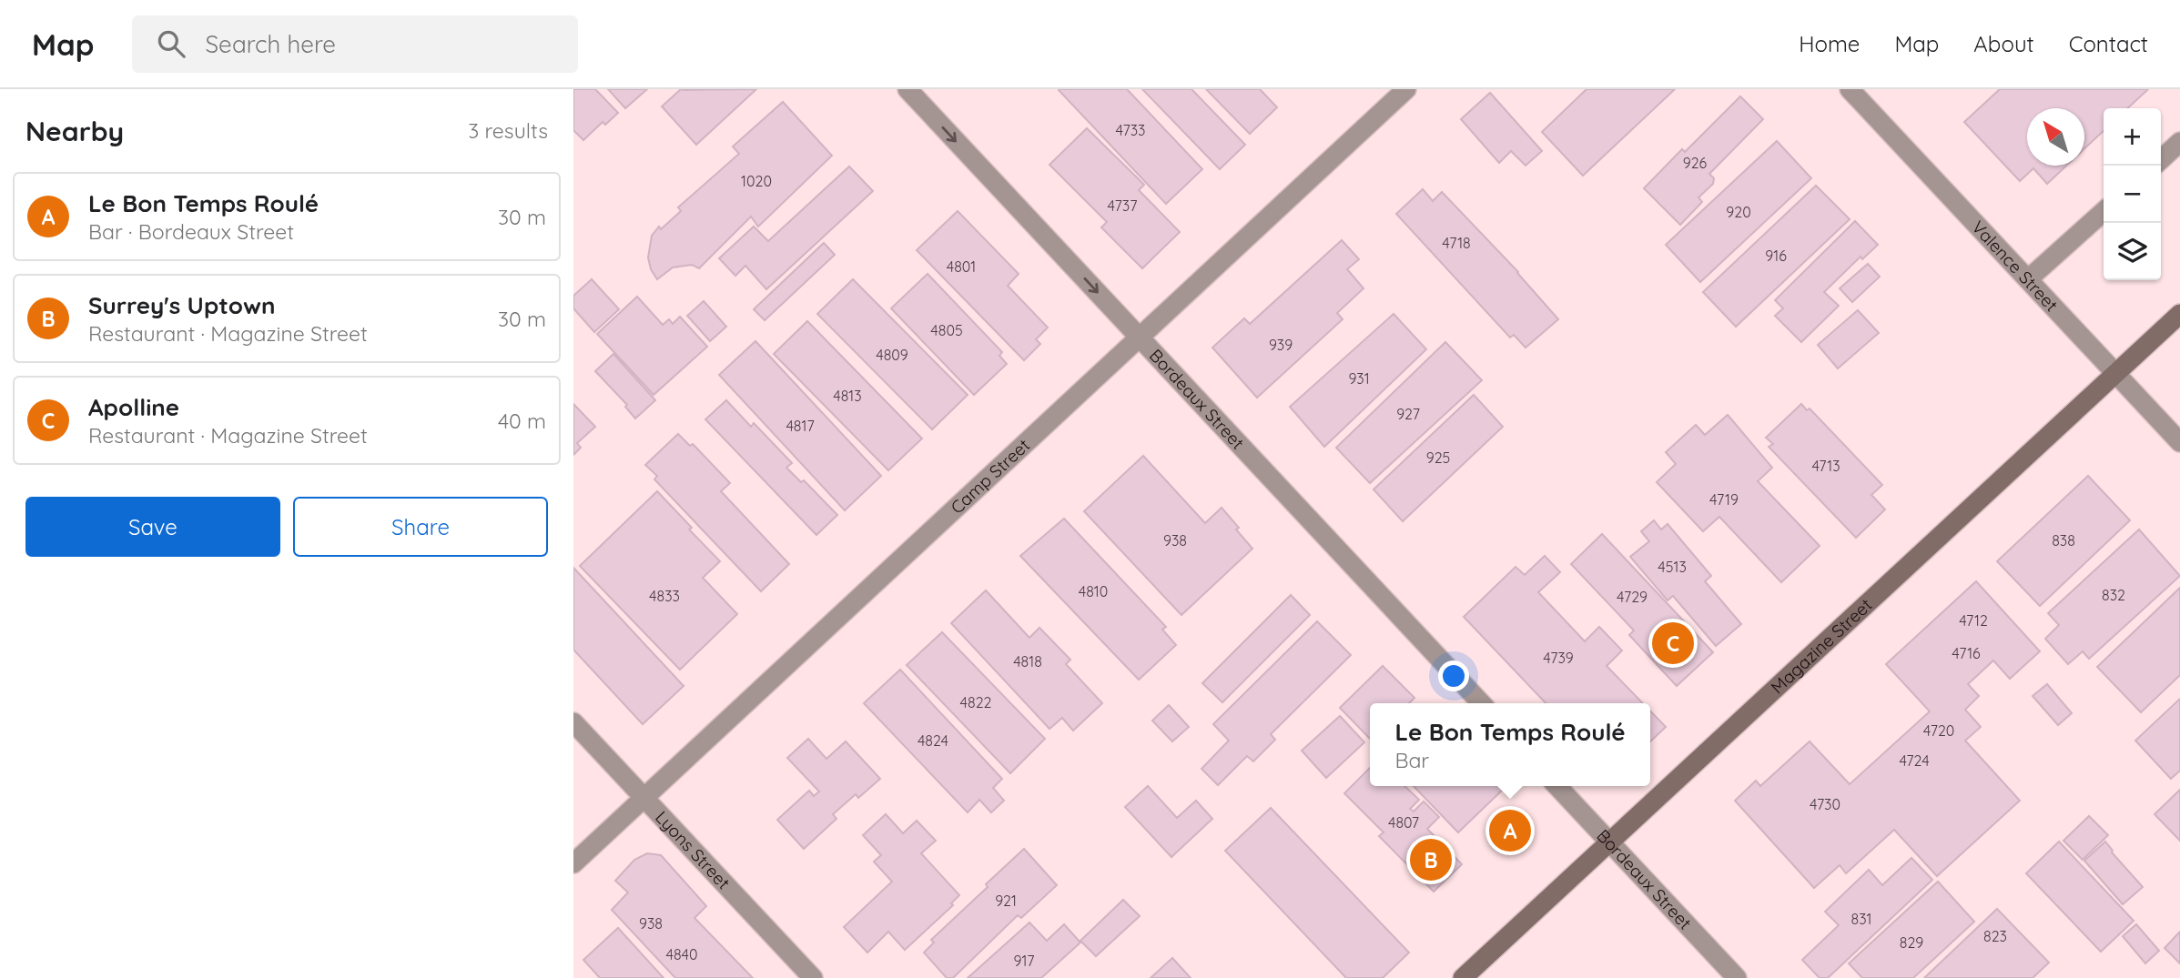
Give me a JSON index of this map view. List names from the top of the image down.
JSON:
{
  "streets": {
    "street": [
      "Valence Street",
      "Bordeaux Street",
      "Camp Street",
      "Magazine Street",
      "Lyons Street"
    ]
  },
  "crossings": [
    ["Valence Street", "Magazine Street"],
    ["Bordeaux Street", "Camp Street"],
    ["Bordeaux Street", "Magazine Street"],
    ["Camp Street", "Lyons Street"]
  ],
  "house_numbers": [
    "4733",
    "926",
    "1020",
    "4737",
    "920",
    "4718",
    "916",
    "4801",
    "4805",
    "939",
    "4809",
    "931",
    "4813",
    "927",
    "4817",
    "925",
    "4713",
    "4719",
    "938",
    "838",
    "4513",
    "4810",
    "832",
    "4833",
    "4729",
    "4712",
    "4716",
    "4739",
    "4818",
    "4822",
    "4720",
    "4824",
    "4724",
    "4730",
    "4807",
    "921",
    "831",
    "938",
    "823",
    "829",
    "4840",
    "917"
  ],
  "north": "top left",
  "page": {
    "header": "Map",
    "search": "Search here",
    "nav": [
      "Home",
      "Map",
      "About",
      "Contact"
    ],
    "heading": ["Nearby", "3 results"],
    "map_buttons": ["+", "−"],
    "list": [
      {
        "mark": "A",
        "name": "Le Bon Temps Roulé",
        "note": "Bar · Bordeaux Street",
        "value": "30 m"
      },
      {
        "mark": "B",
        "name": "Surrey's Uptown",
        "note": "Restaurant · Magazine Street",
        "value": "30 m"
      },
      {
        "mark": "C",
        "name": "Apolline",
        "note": "Restaurant · Magazine Street",
        "value": "40 m"
      }
    ],
    "buttons": ["Save", "Share"],
    "pins": ["C", "A", "B"],
    "popup": ["Le Bon Temps Roulé", "Bar"]
  }
}
